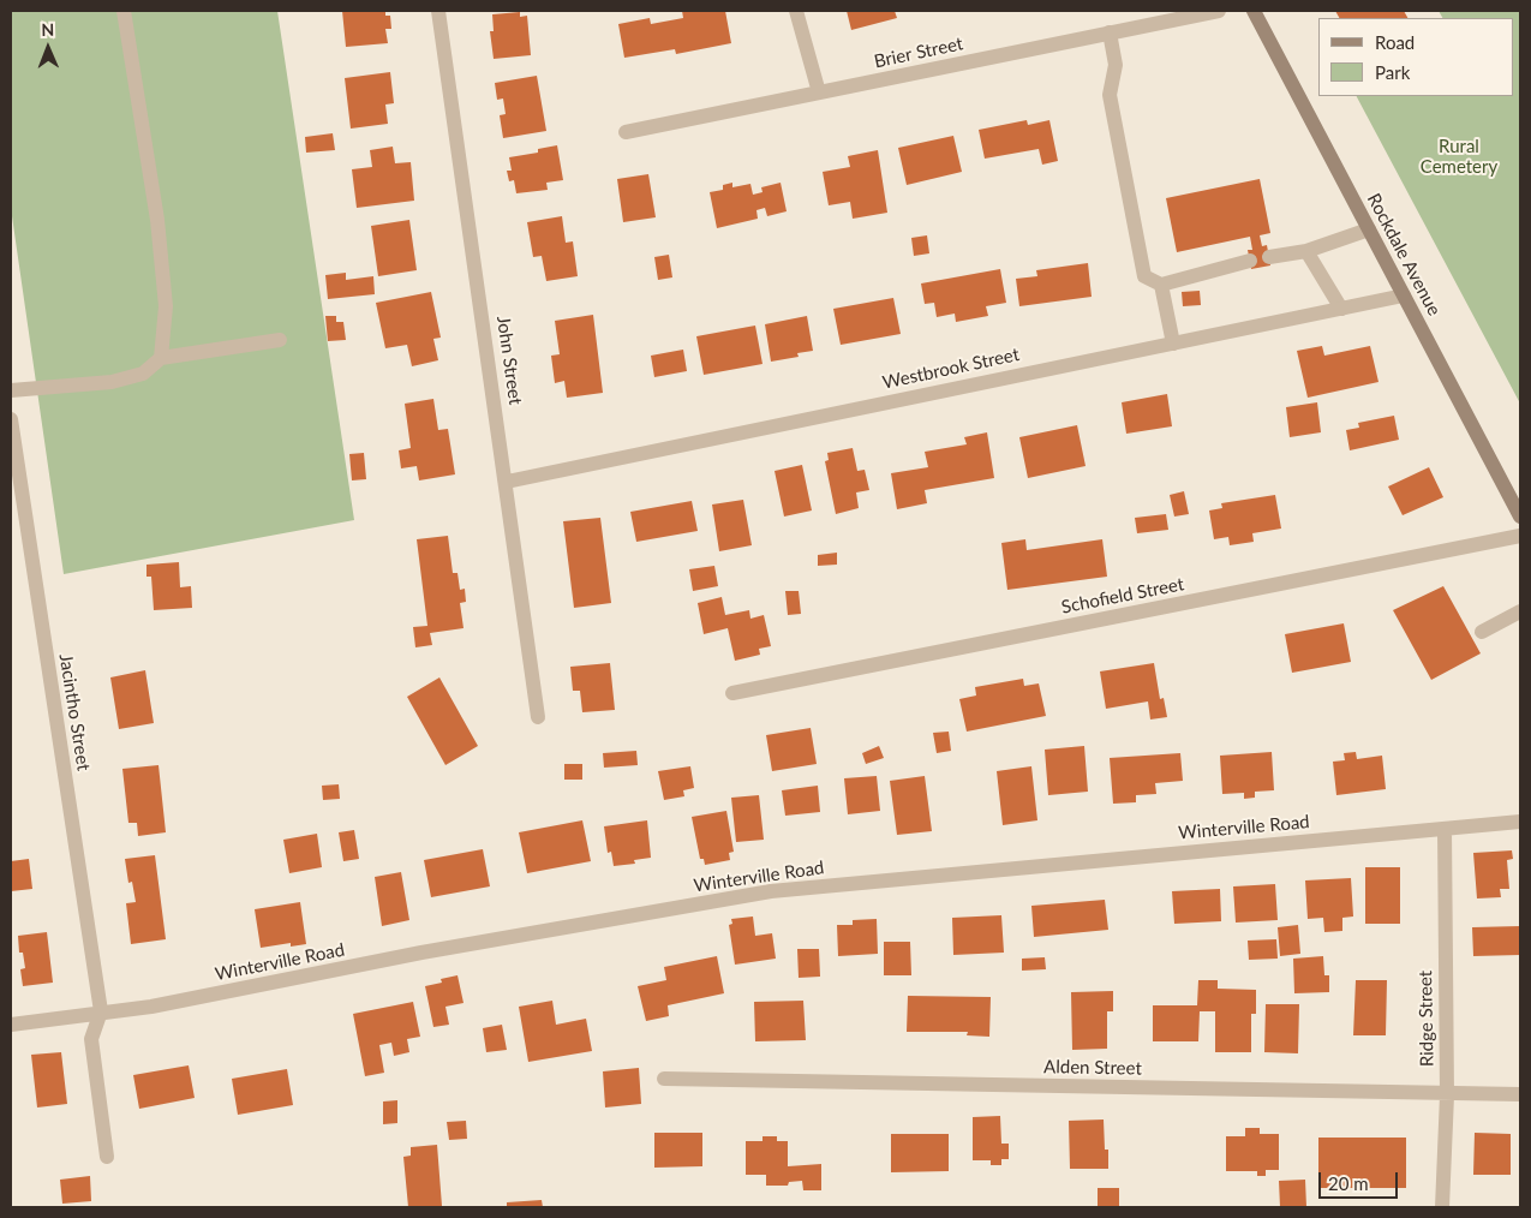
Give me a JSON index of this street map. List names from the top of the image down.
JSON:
{
  "streets": {
    "main road": ["Rockdale Avenue"],
    "street": [
      "Brier Street",
      "John Street",
      "Westbrook Street",
      "Schofield Street",
      "Jacintho Street",
      "Winterville Road",
      "Ridge Street",
      "Alden Street"
    ]
  },
  "crossings": [
    ["Rockdale Avenue", "Westbrook Street"],
    ["John Street", "Westbrook Street"],
    ["Jacintho Street", "Winterville Road"],
    ["Winterville Road", "Ridge Street"],
    ["Ridge Street", "Alden Street"]
  ],
  "parks": ["Rural Cemetery"],
  "legend": ["Road", "Park"],
  "scale_bar": "20 m",
  "north": "top"
}
